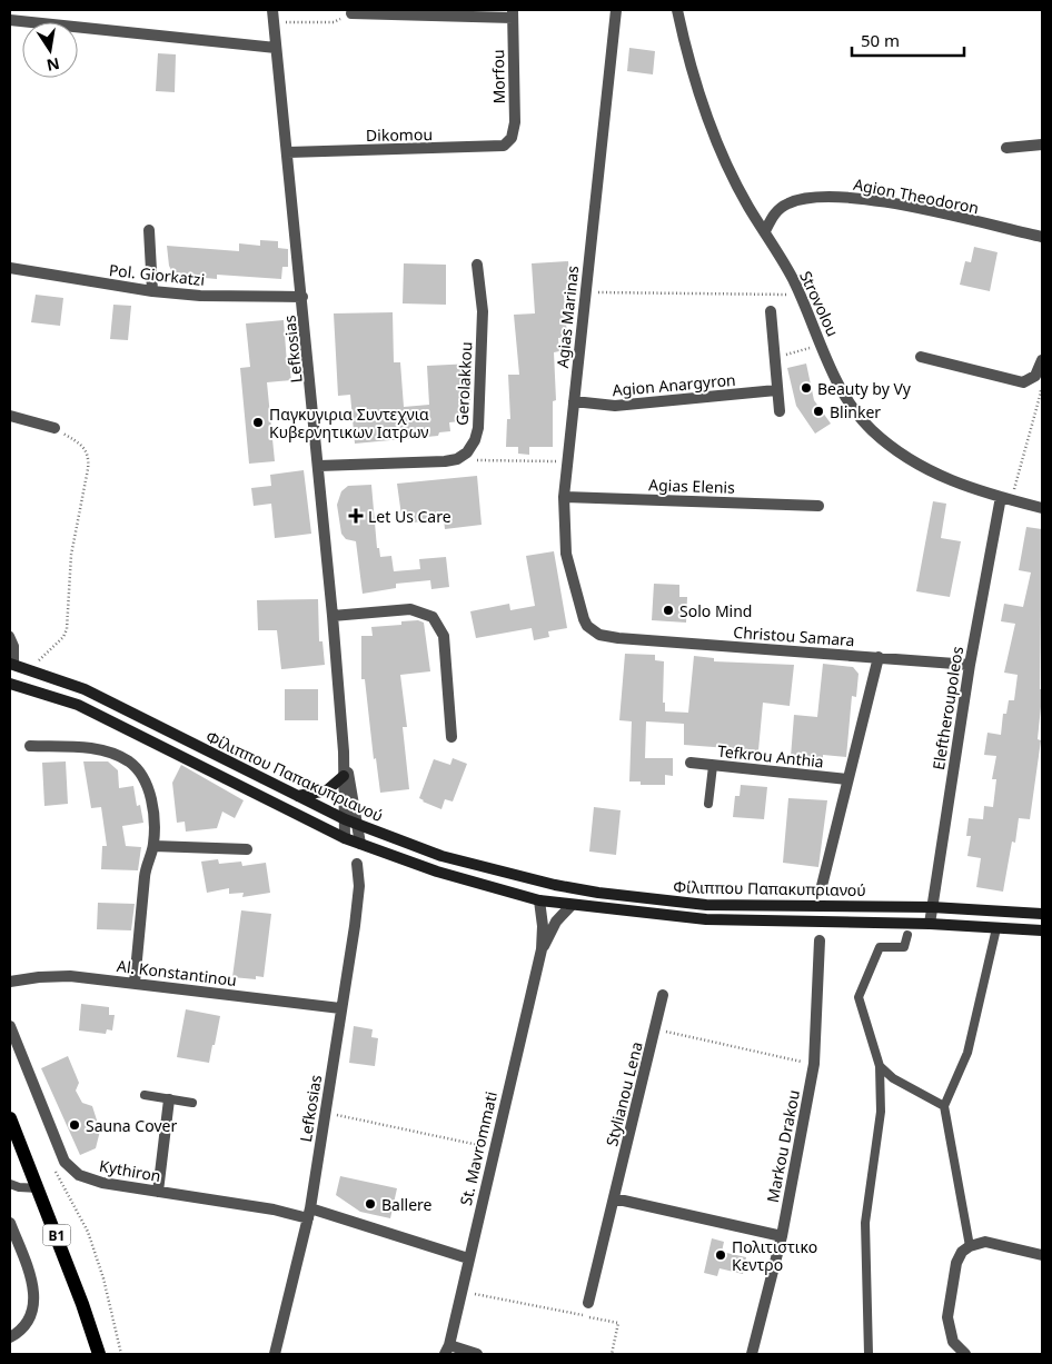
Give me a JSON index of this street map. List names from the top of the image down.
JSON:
{
  "streets": {
    "main road": ["Φίλιππου Παπακυπριανού", "B1"],
    "street": [
      "Morfou",
      "Dikomou",
      "Agion Theodoron",
      "Pol. Giorkatzi",
      "Strovolou",
      "Agias Marinas",
      "Lefkosias",
      "Gerolakkou",
      "Agion Anargyron",
      "Agias Elenis",
      "Christou Samara",
      "Eleftheroupoleos",
      "Tefkrou Anthia",
      "Al. Konstantinou",
      "Stylianou Lena",
      "Markou Drakou",
      "St. Mavrommati",
      "Kythiron"
    ]
  },
  "crossings": [
    ["Morfou", "Dikomou"],
    ["Dikomou", "Lefkosias"],
    ["Agion Theodoron", "Strovolou"],
    ["Pol. Giorkatzi", "Lefkosias"],
    ["Strovolou", "Eleftheroupoleos"],
    ["Agias Marinas", "Agion Anargyron"],
    ["Agias Marinas", "Agias Elenis"],
    ["Agias Marinas", "Christou Samara"],
    ["Lefkosias", "Φίλιππου Παπακυπριανού"],
    ["Lefkosias", "Al. Konstantinou"],
    ["Lefkosias", "Kythiron"],
    ["Christou Samara", "Eleftheroupoleos"],
    ["Eleftheroupoleos", "Φίλιππου Παπακυπριανού"],
    ["Φίλιππου Παπακυπριανού", "St. Mavrommati"],
    ["St. Mavrommati", "Kythiron"]
  ],
  "places": {
    "other": [
      "Beauty by Vy",
      "Blinker",
      "Παγκυγιρια Συντεχνια Κυβερνητικων Ιατρων",
      "Solo Mind",
      "Sauna Cover",
      "Ballere",
      "Πολιτιστικο Κεντρο"
    ],
    "health": ["Let Us Care"]
  },
  "scale_bar": "50 m",
  "north": "bottom"
}
